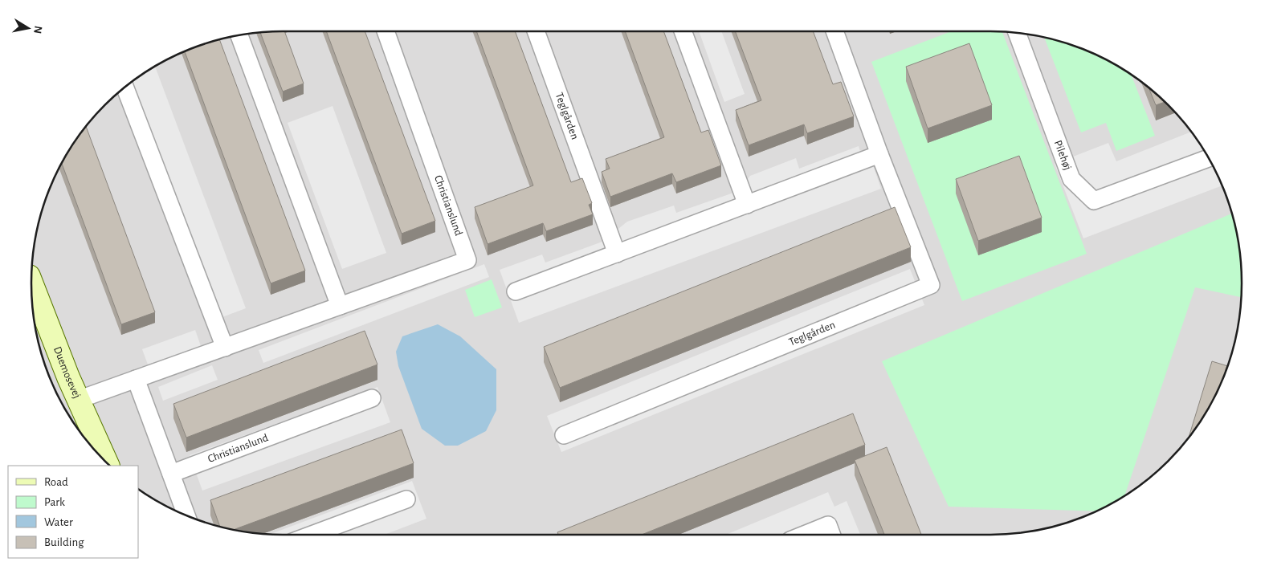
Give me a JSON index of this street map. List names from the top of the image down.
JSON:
{
  "streets": {
    "street": [
      "Teglgården",
      "Pilehøj",
      "Christianslund",
      "Duemosevej"
    ]
  },
  "crossings": [
    ["Christianslund", "Duemosevej"]
  ],
  "legend": [
    "Road",
    "Park",
    "Water",
    "Building"
  ],
  "north": "right"
}
